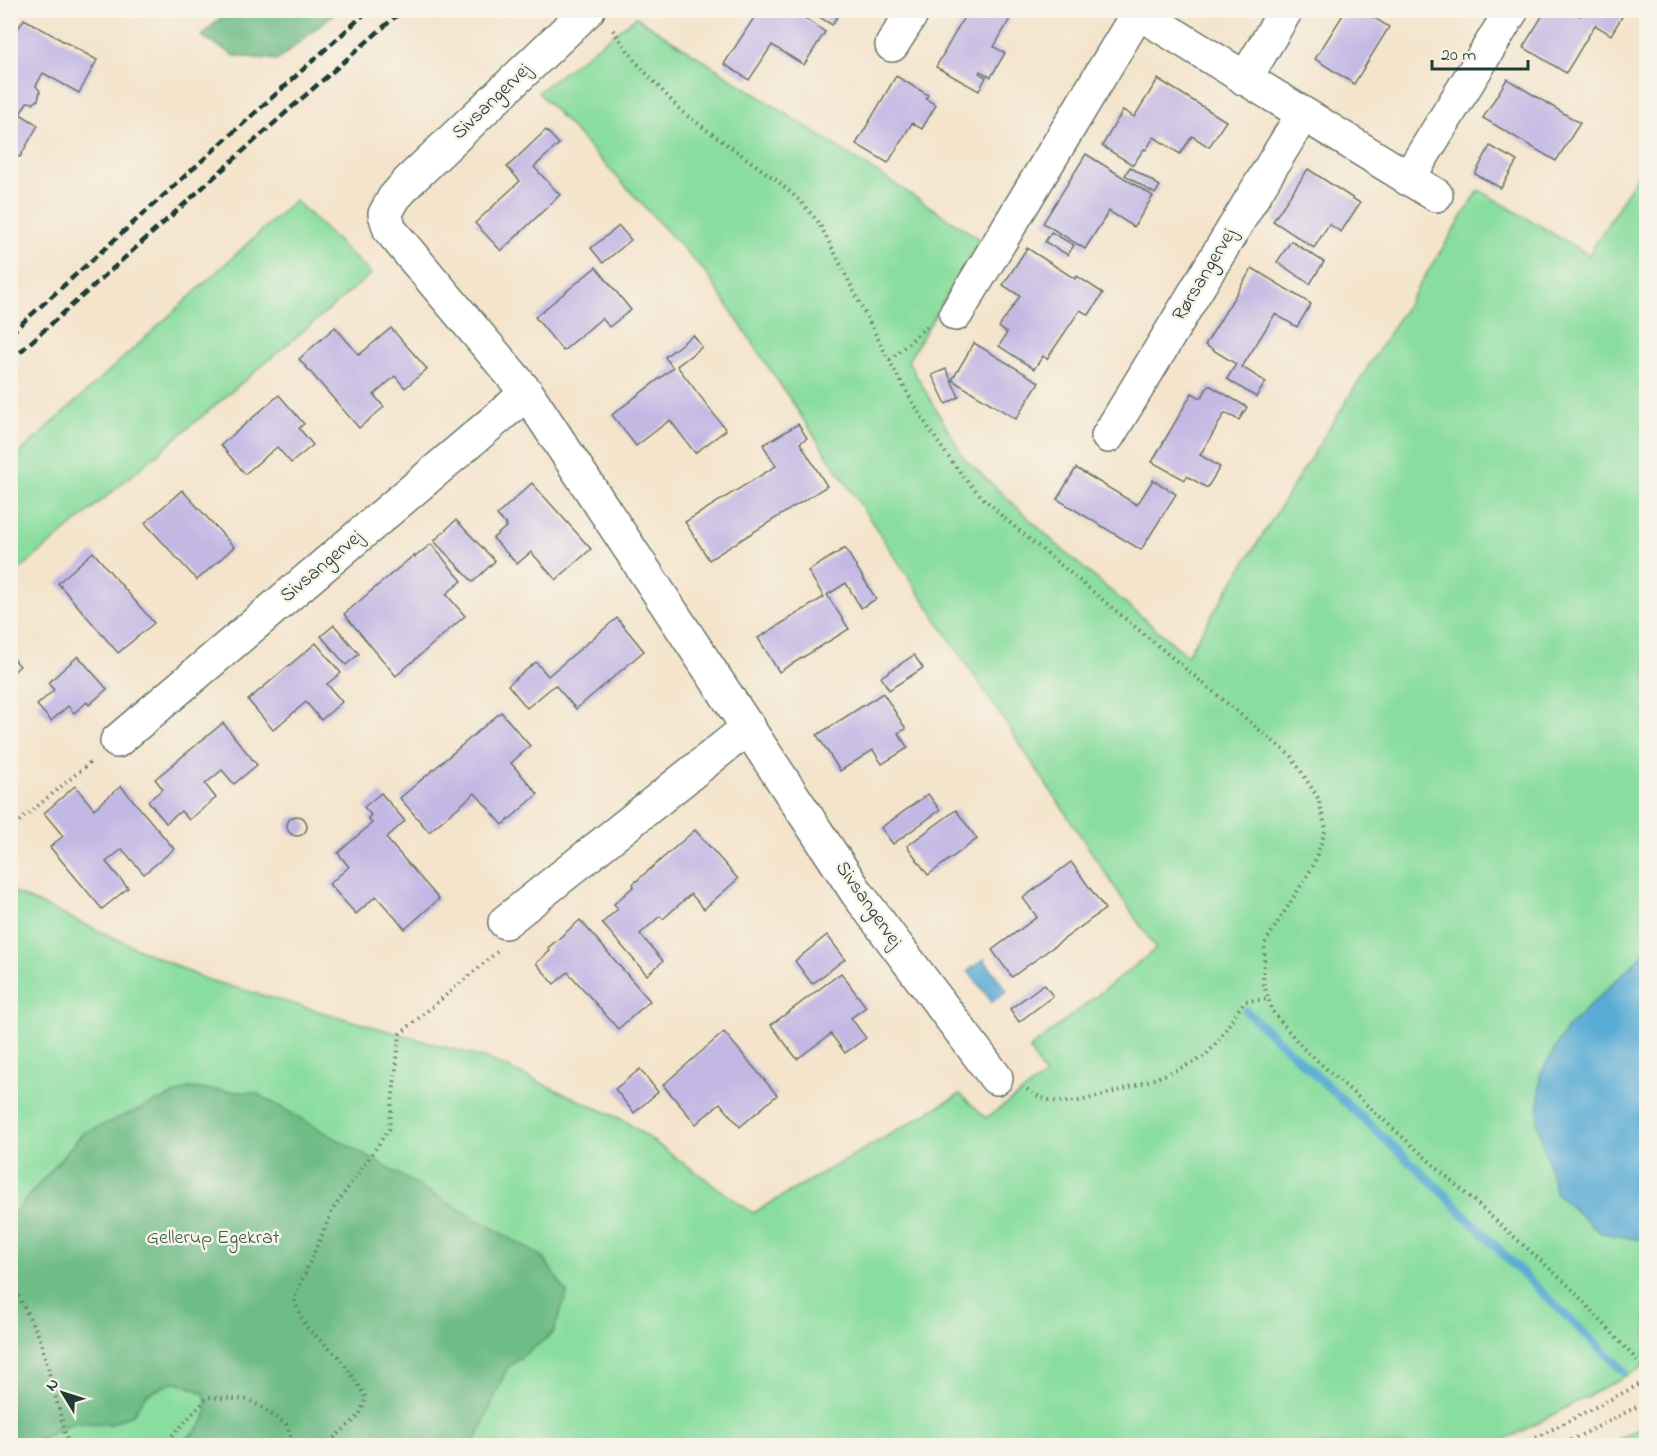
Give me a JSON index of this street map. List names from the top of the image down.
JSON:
{
  "streets": {
    "street": ["Sivsangervej", "Rørsangervej"]
  },
  "parks": ["Gellerup Egekrat"],
  "scale_bar": "20 m",
  "north": "top left"
}
